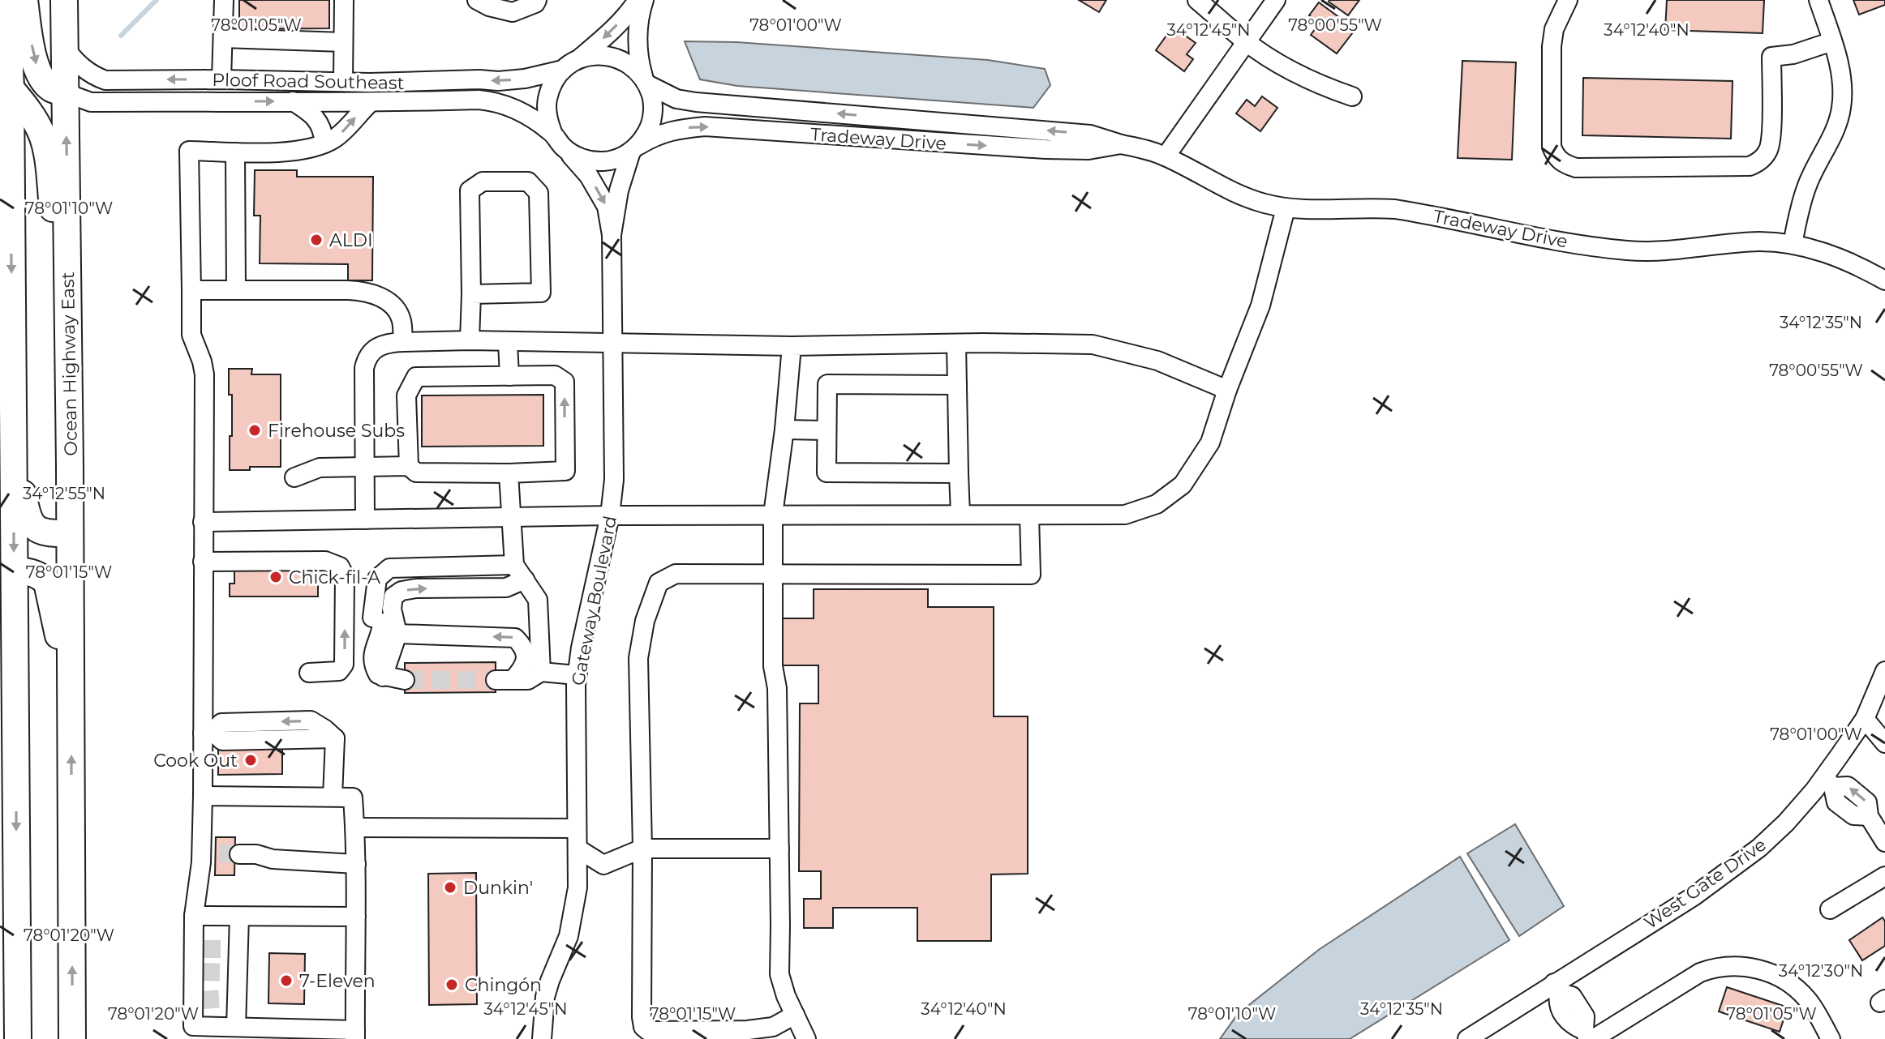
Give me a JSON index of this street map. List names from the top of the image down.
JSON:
{
  "streets": {
    "highway": ["Ocean Highway East"],
    "street": [
      "Ploof Road Southeast",
      "Tradeway Drive",
      "Gateway Boulevard",
      "West Gate Drive"
    ]
  },
  "crossings": [
    ["Ploof Road Southeast", "Tradeway Drive"],
    ["Ploof Road Southeast", "Ocean Highway East"]
  ],
  "places": [
    "ALDI",
    "Firehouse Subs",
    "Chick-fil-A",
    "Cook Out",
    "Dunkin'",
    "7-Eleven",
    "Chingón"
  ],
  "coordinates": [
    "78°00'55\"W",
    "78°01'05\"W",
    "78°01'00\"W",
    "34°12'45\"N",
    "34°12'40\"N",
    "78°01'10\"W",
    "34°12'35\"N",
    "34°12'55\"N",
    "78°01'15\"W",
    "78°01'20\"W",
    "34°12'30\"N"
  ]
}
